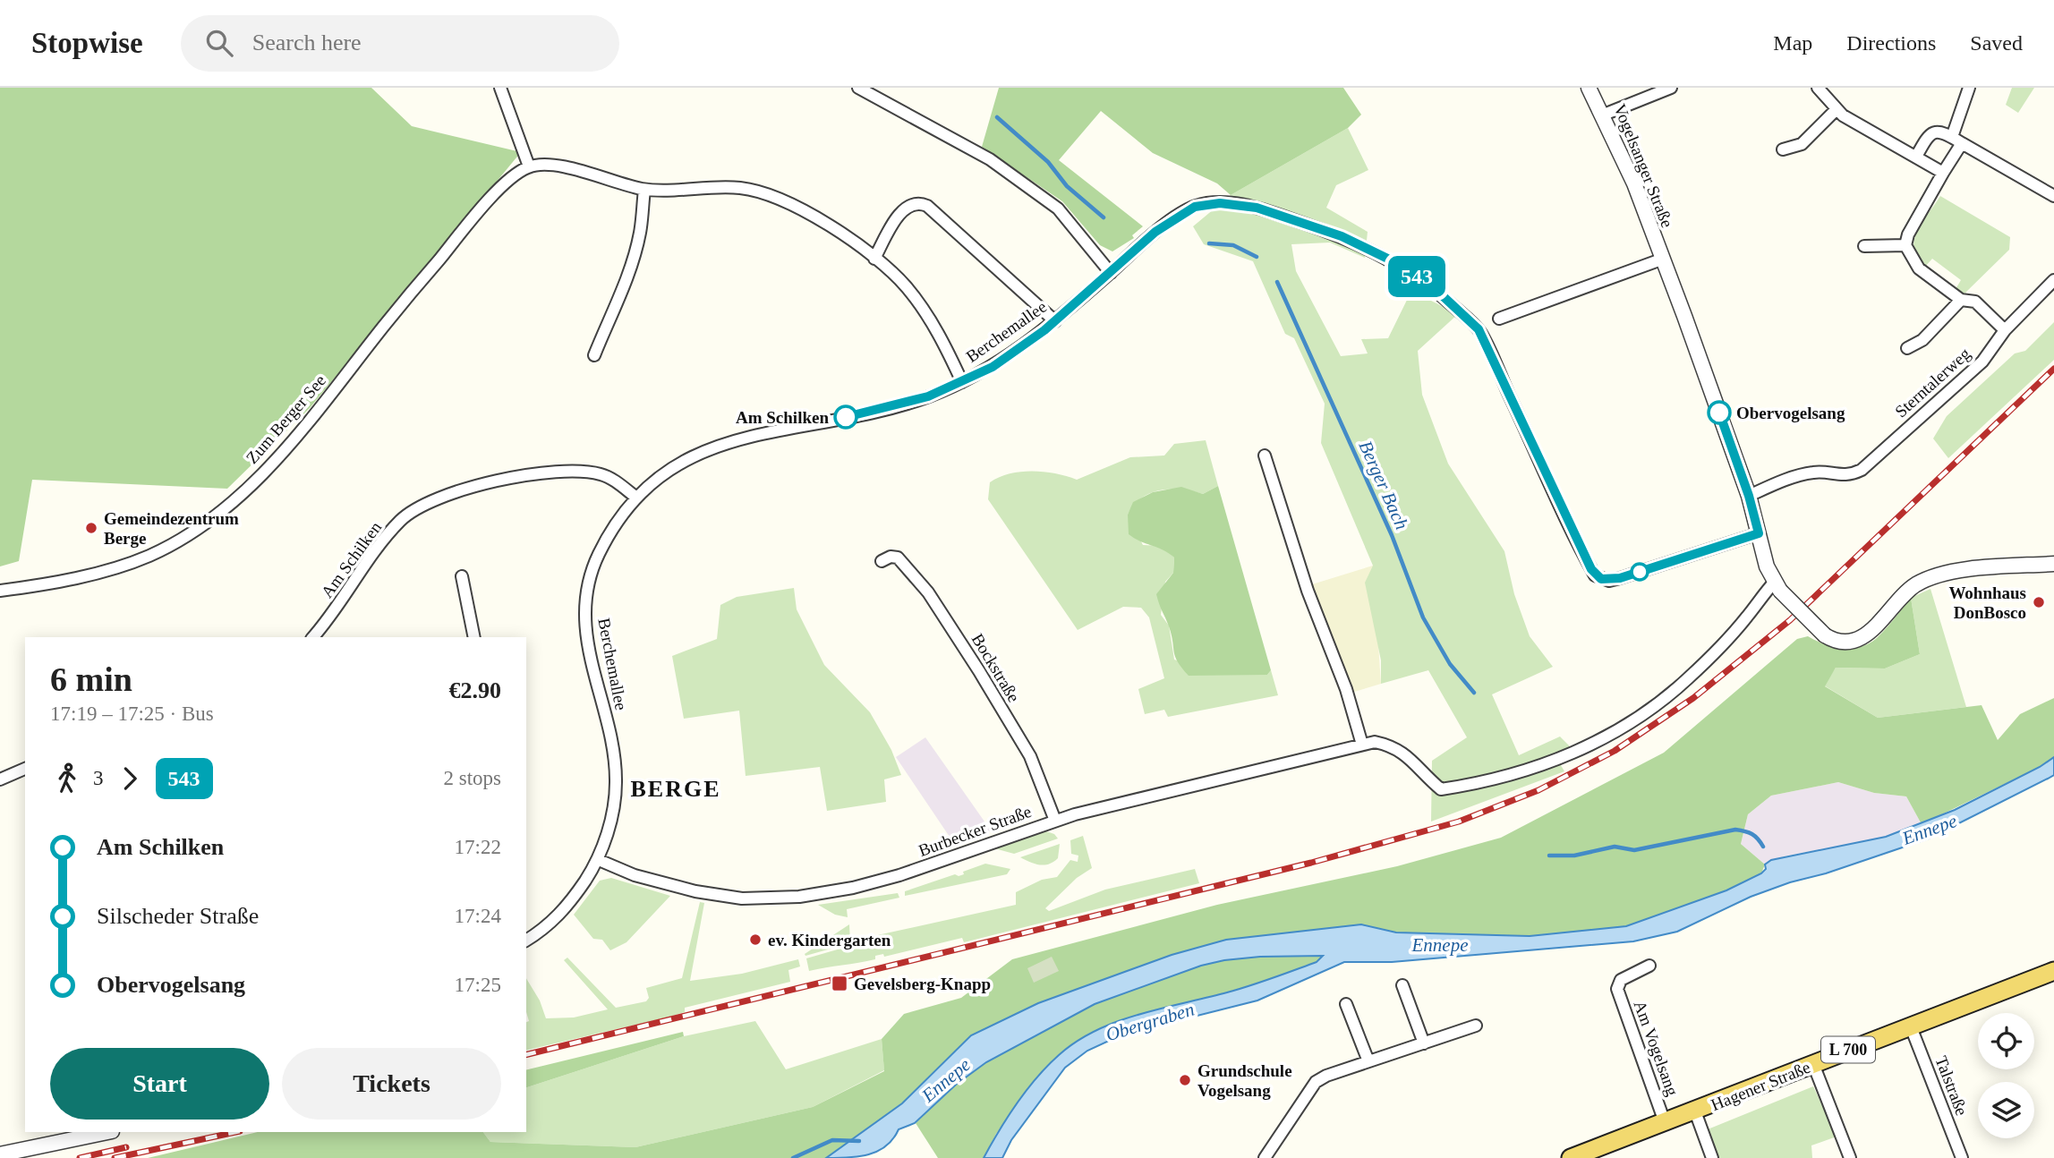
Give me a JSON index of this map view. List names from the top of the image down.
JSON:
{
  "streets": {
    "main road": ["L 700", "Hagener Straße"],
    "street": [
      "Vogelsanger Straße",
      "Berchemallee",
      "Sterntalerweg",
      "Zum Berger See",
      "Am Schilken",
      "Bockstraße",
      "Burbecker Straße",
      "Am Vogelsang",
      "Talstraße"
    ]
  },
  "crossings": [
    ["Vogelsanger Straße", "Berchemallee"],
    ["Vogelsanger Straße", "Sterntalerweg"],
    ["Vogelsanger Straße", "Burbecker Straße"],
    ["Berchemallee", "Am Schilken"],
    ["Berchemallee", "Burbecker Straße"],
    ["Bockstraße", "Burbecker Straße"],
    ["Am Vogelsang", "Hagener Straße"],
    ["Hagener Straße", "Talstraße"]
  ],
  "districts": ["BERGE"],
  "water": ["Berger Bach", "Ennepe", "Obergraben"],
  "places": {
    "other": [
      "Obervogelsang",
      "Am Schilken",
      "Gemeindezentrum Berge",
      "Wohnhaus DonBosco",
      "ev. Kindergarten",
      "Grundschule Vogelsang"
    ],
    "transit": ["Gevelsberg-Knapp"]
  },
  "lines": ["bus line 543"],
  "page": {
    "header": "Stopwise",
    "search": "Search here",
    "nav": ["Map", "Directions", "Saved"],
    "on_map": "543",
    "heading": ["6 min", "17:19 – 17:25 · Bus", "€2.90"],
    "legs": ["3", "543", "2 stops"],
    "list": [
      {
        "name": "Am Schilken",
        "value": "17:22"
      },
      {
        "name": "Silscheder Straße",
        "value": "17:24"
      },
      {
        "name": "Obervogelsang",
        "value": "17:25"
      }
    ],
    "buttons": ["Start", "Tickets"]
  }
}
